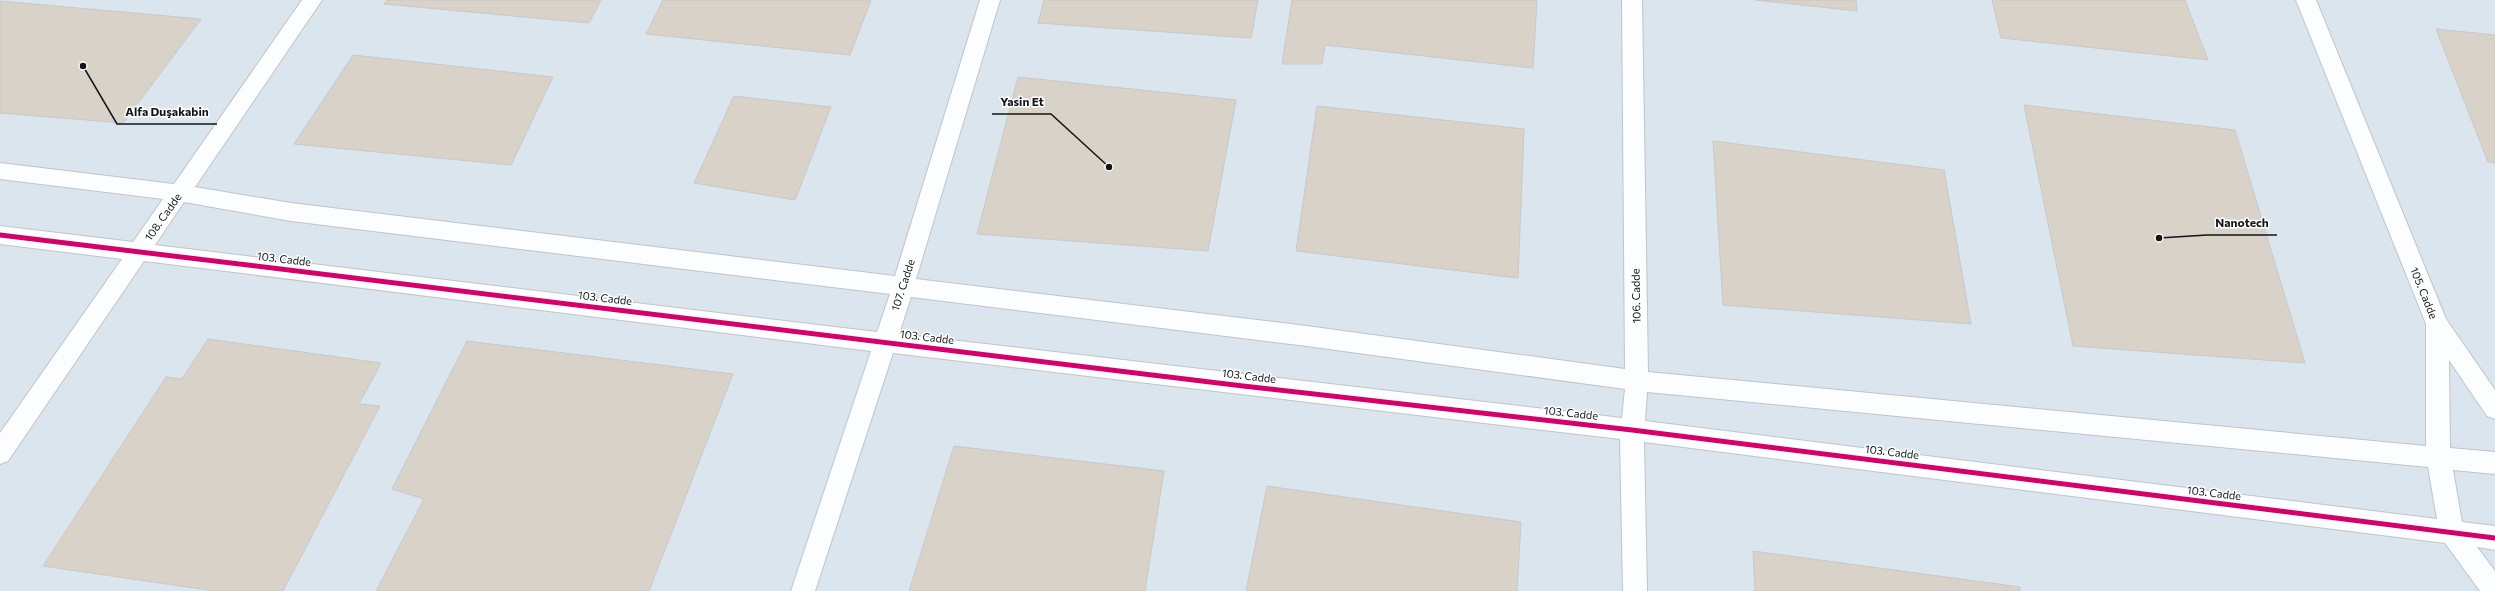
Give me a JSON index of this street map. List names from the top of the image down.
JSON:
{
  "streets": {
    "street": [
      "108. Cadde",
      "103. Cadde",
      "107. Cadde",
      "105. Cadde",
      "106. Cadde"
    ]
  },
  "crossings": [
    ["108. Cadde", "103. Cadde"],
    ["103. Cadde", "107. Cadde"],
    ["103. Cadde", "105. Cadde"],
    ["103. Cadde", "106. Cadde"]
  ],
  "places": ["Alfa Duşakabin", "Yasin Et", "Nanotech"]
}
